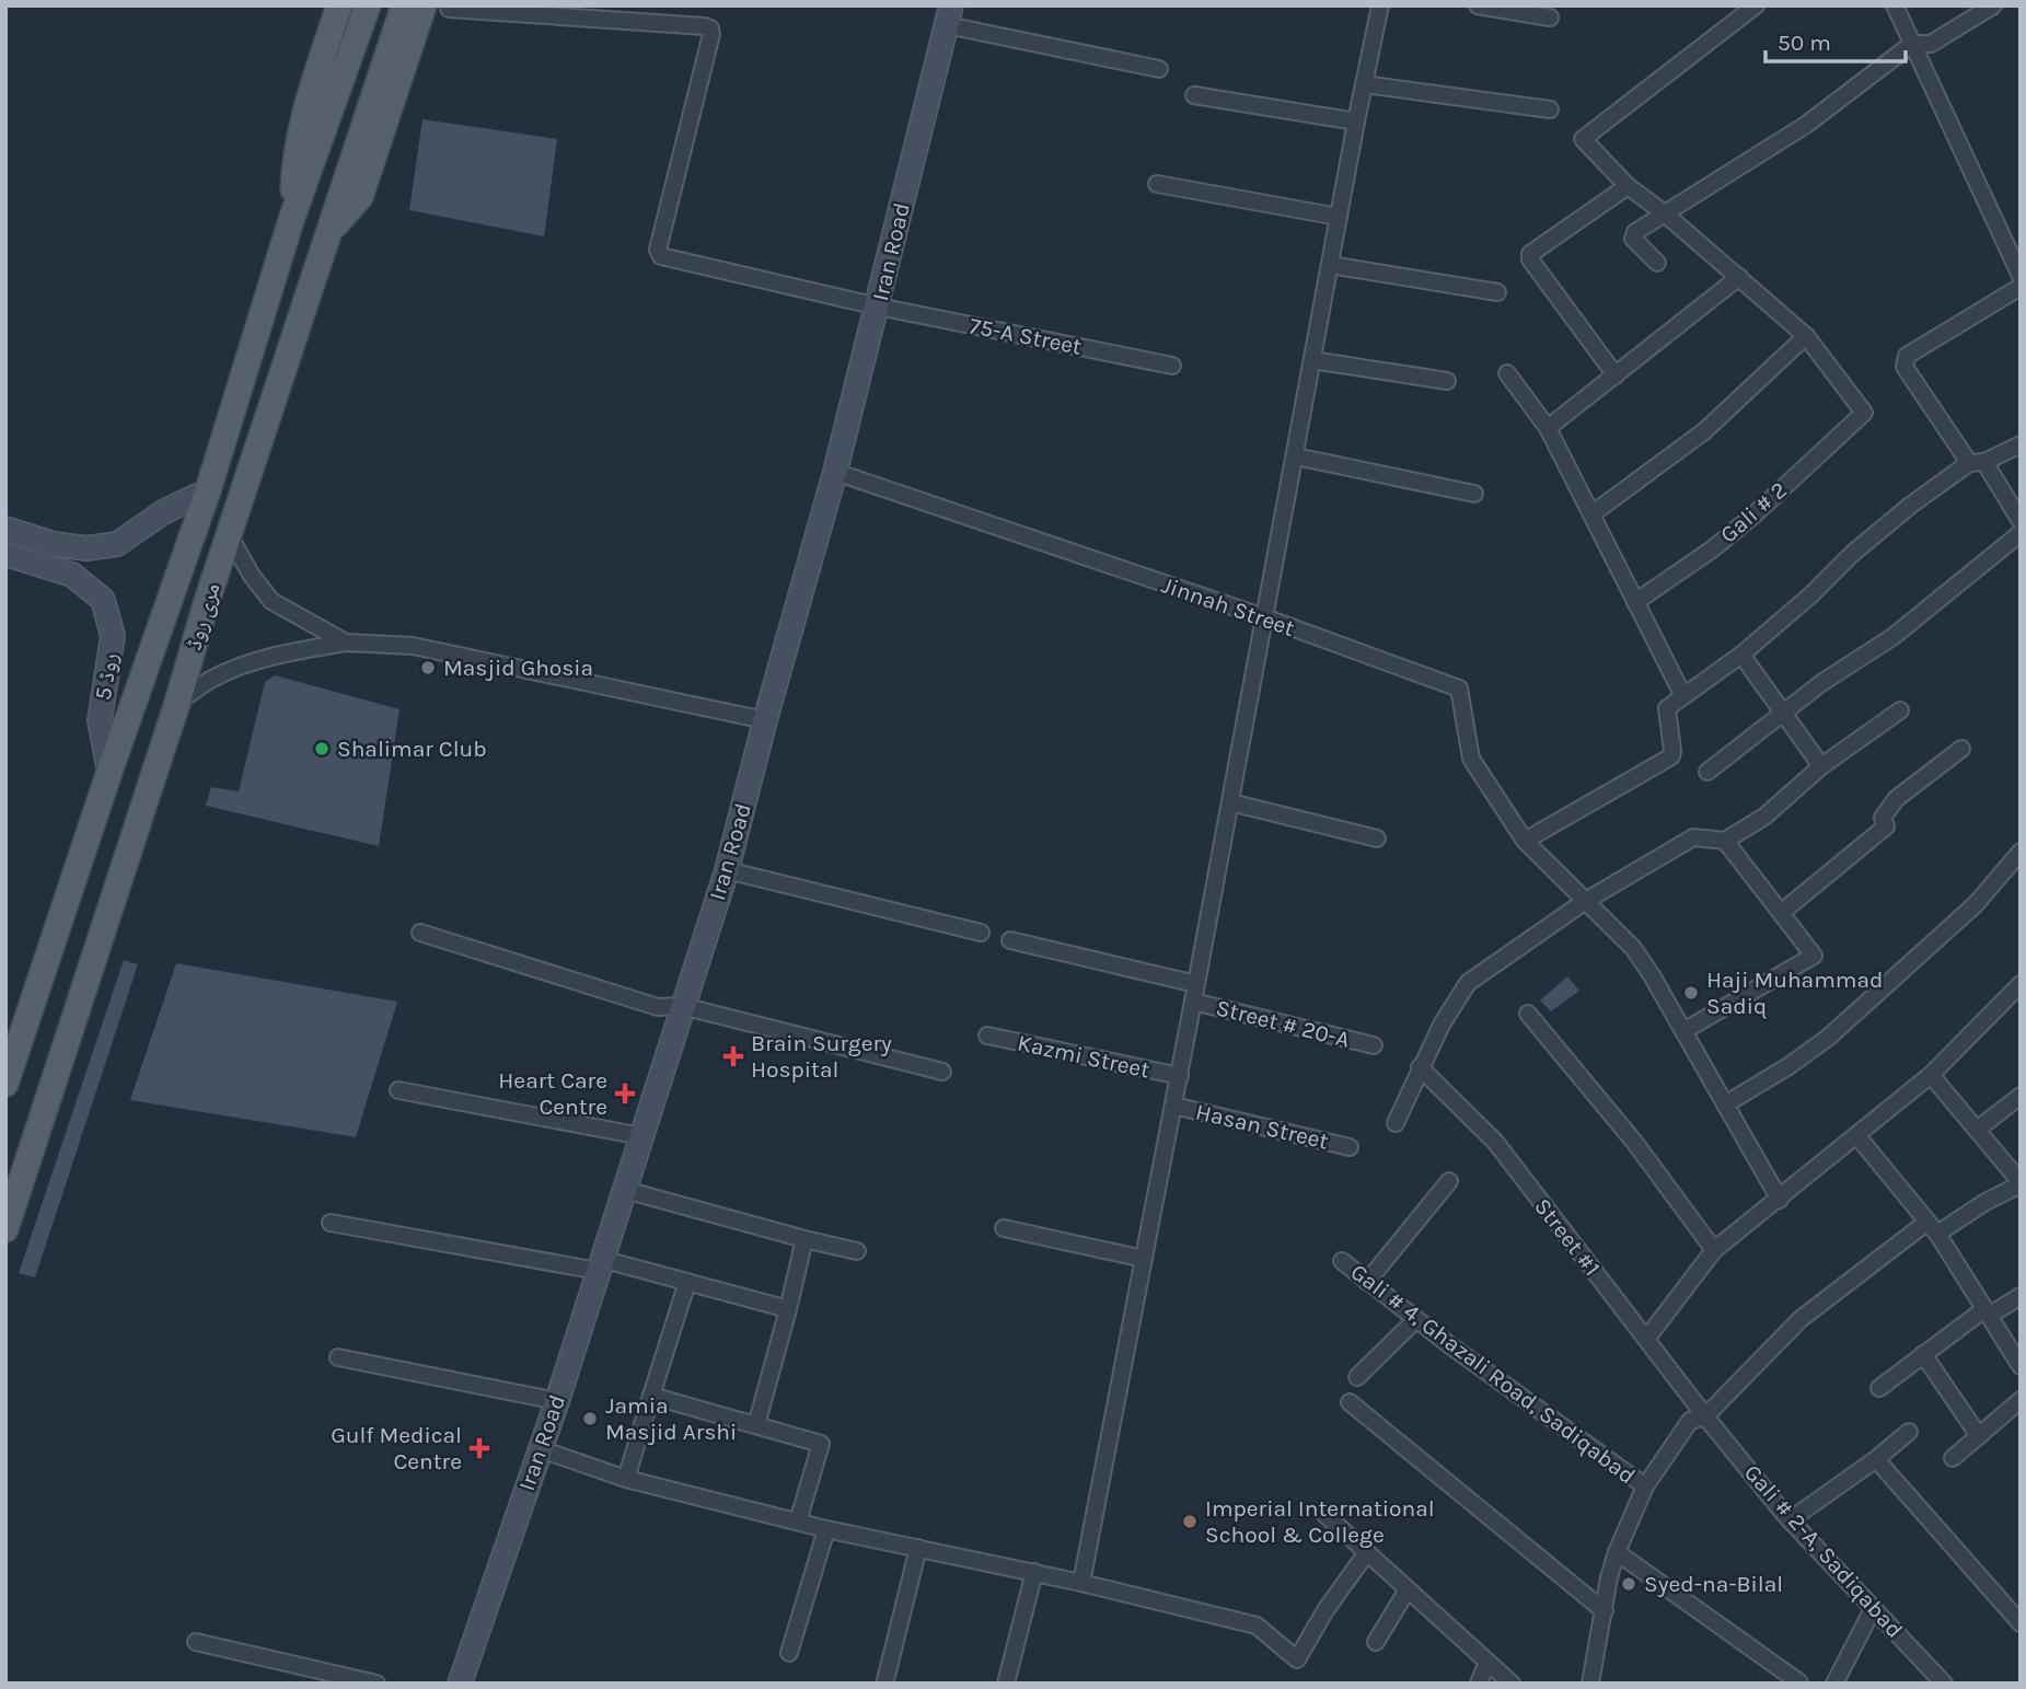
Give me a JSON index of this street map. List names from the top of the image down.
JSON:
{
  "streets": {
    "main road": ["Iran Road", "مری روڈ", "روڈ 5"],
    "street": [
      "75-A Street",
      "Gali # 2",
      "Jinnah Street",
      "Street # 20-A",
      "Kazmi Street",
      "Hasan Street",
      "Street #1",
      "Gali # 4, Ghazali Road, Sadiqabad",
      "Gali # 2-A, Sadiqabad"
    ]
  },
  "crossings": [
    ["Iran Road", "75-A Street"],
    ["Iran Road", "Jinnah Street"],
    ["مری روڈ", "روڈ 5"],
    ["Street #1", "Gali # 2-A, Sadiqabad"]
  ],
  "places": {
    "other": [
      "Masjid Ghosia",
      "Shalimar Club",
      "Haji Muhammad Sadiq",
      "Jamia Masjid Arshi",
      "Imperial International School & College",
      "Syed-na-Bilal"
    ],
    "health": ["Brain Surgery Hospital", "Heart Care Centre", "Gulf Medical Centre"]
  },
  "scale_bar": "50 m"
}
